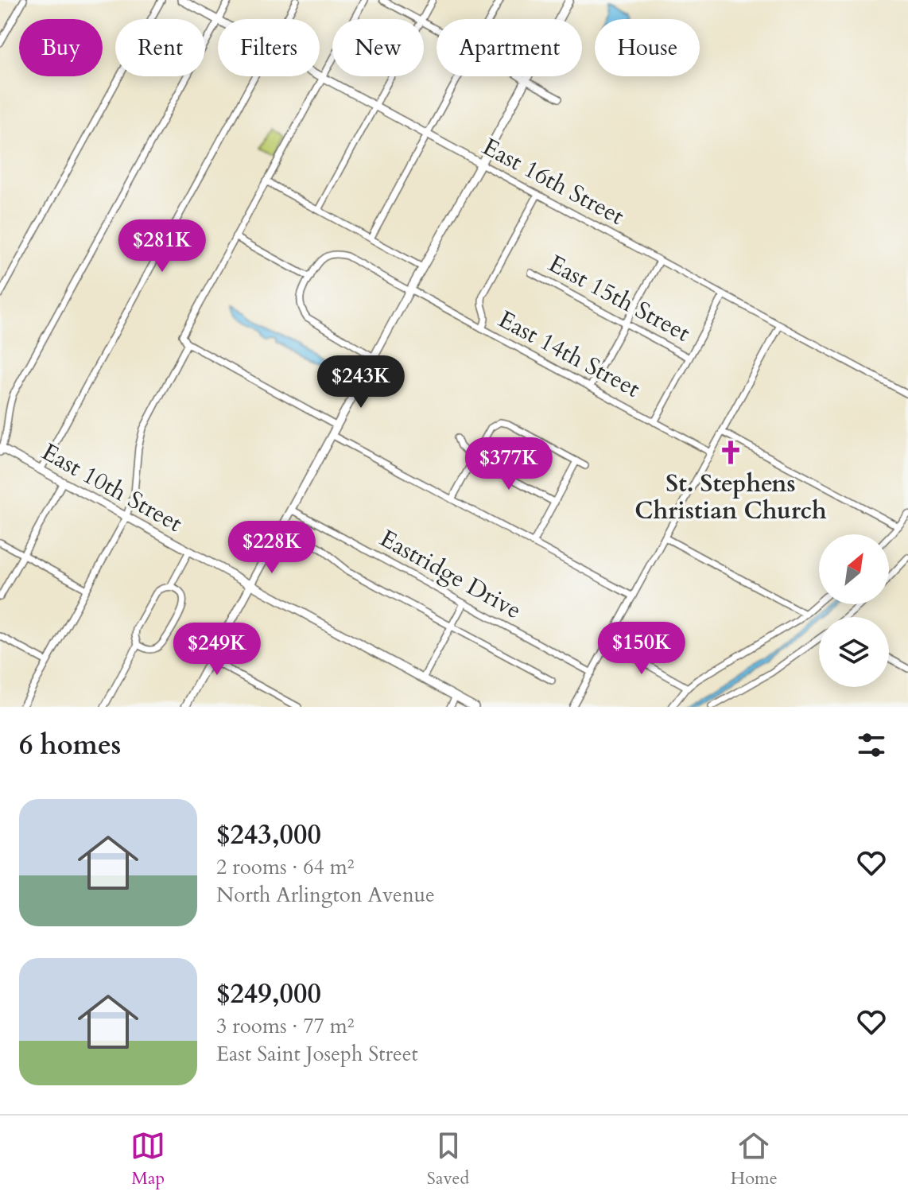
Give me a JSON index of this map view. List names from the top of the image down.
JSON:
{
  "streets": {
    "main road": ["East 16th Street", "East 10th Street"],
    "street": ["East 15th Street", "East 14th Street", "Eastridge Drive"]
  },
  "places": {
    "church": ["St. Stephens Christian Church"]
  },
  "north": "top right",
  "page": {
    "chip": [
      "Buy",
      "Rent",
      "Filters",
      "New",
      "Apartment",
      "House"
    ],
    "price": [
      "$281K",
      "$243K",
      "$377K",
      "$228K",
      "$150K",
      "$249K"
    ],
    "heading": "6 homes",
    "list": [
      {
        "name": "$243,000",
        "note": "2 rooms · 64 m² · North Arlington Avenue"
      },
      {
        "name": "$249,000",
        "note": "3 rooms · 77 m² · East Saint Joseph Street"
      }
    ],
    "tabs": ["Map", "Saved", "Home"]
  }
}
